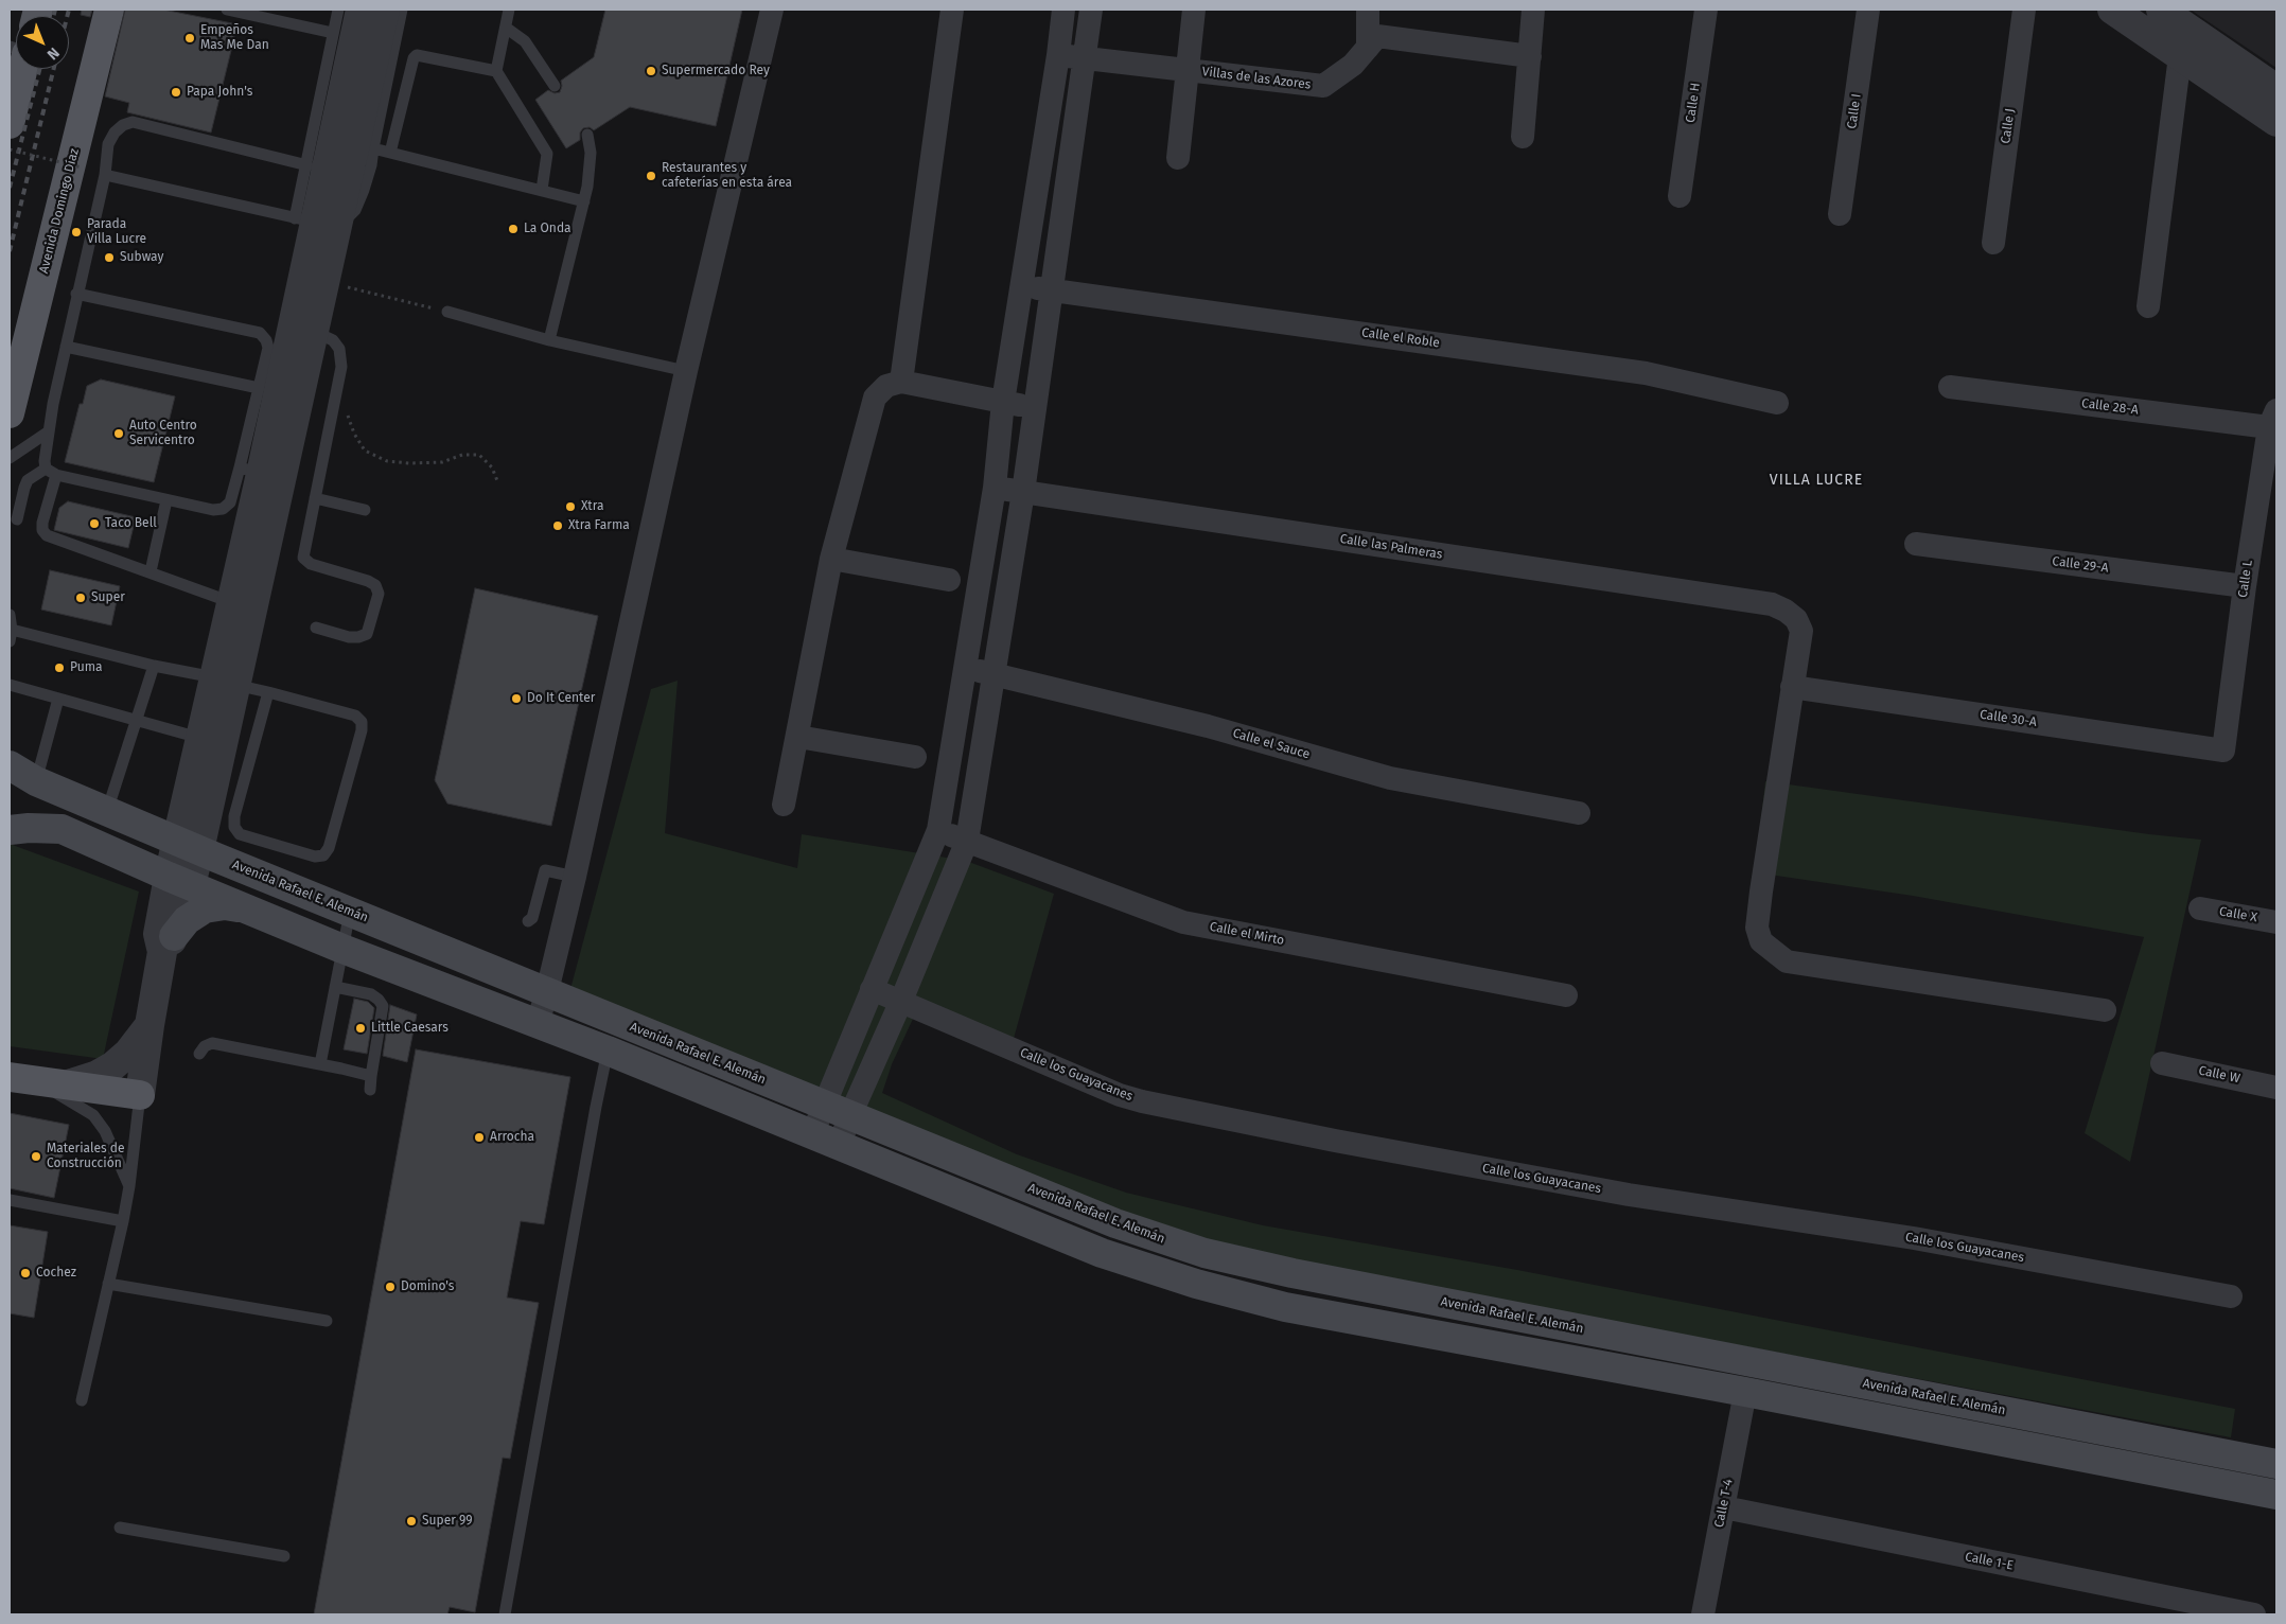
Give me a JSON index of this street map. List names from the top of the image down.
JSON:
{
  "streets": {
    "main road": ["Avenida Domingo Díaz", "Avenida Rafael E. Alemán"],
    "street": [
      "Villas de las Azores",
      "Calle H",
      "Calle I",
      "Calle J",
      "Calle el Roble",
      "Calle 28-A",
      "Calle las Palmeras",
      "Calle 29-A",
      "Calle L",
      "Calle 30-A",
      "Calle el Sauce",
      "Calle X",
      "Calle el Mirto",
      "Calle los Guayacanes",
      "Calle W",
      "Calle T-4",
      "Calle 1-E"
    ]
  },
  "crossings": [
    ["Calle 28-A", "Calle L"],
    ["Calle las Palmeras", "Calle 30-A"],
    ["Calle 29-A", "Calle L"],
    ["Calle L", "Calle 30-A"],
    ["Calle T-4", "Calle 1-E"]
  ],
  "districts": ["VILLA LUCRE"],
  "places": [
    "Empeños Mas Me Dan",
    "Supermercado Rey",
    "Papa John's",
    "Restaurantes y cafeterías en esta área",
    "La Onda",
    "Parada Villa Lucre",
    "Subway",
    "Auto Centro Servicentro",
    "Xtra",
    "Taco Bell",
    "Xtra Farma",
    "Super",
    "Puma",
    "Do It Center",
    "Little Caesars",
    "Arrocha",
    "Materiales de Construcción",
    "Cochez",
    "Domino's",
    "Super 99"
  ],
  "north": "bottom right"
}
